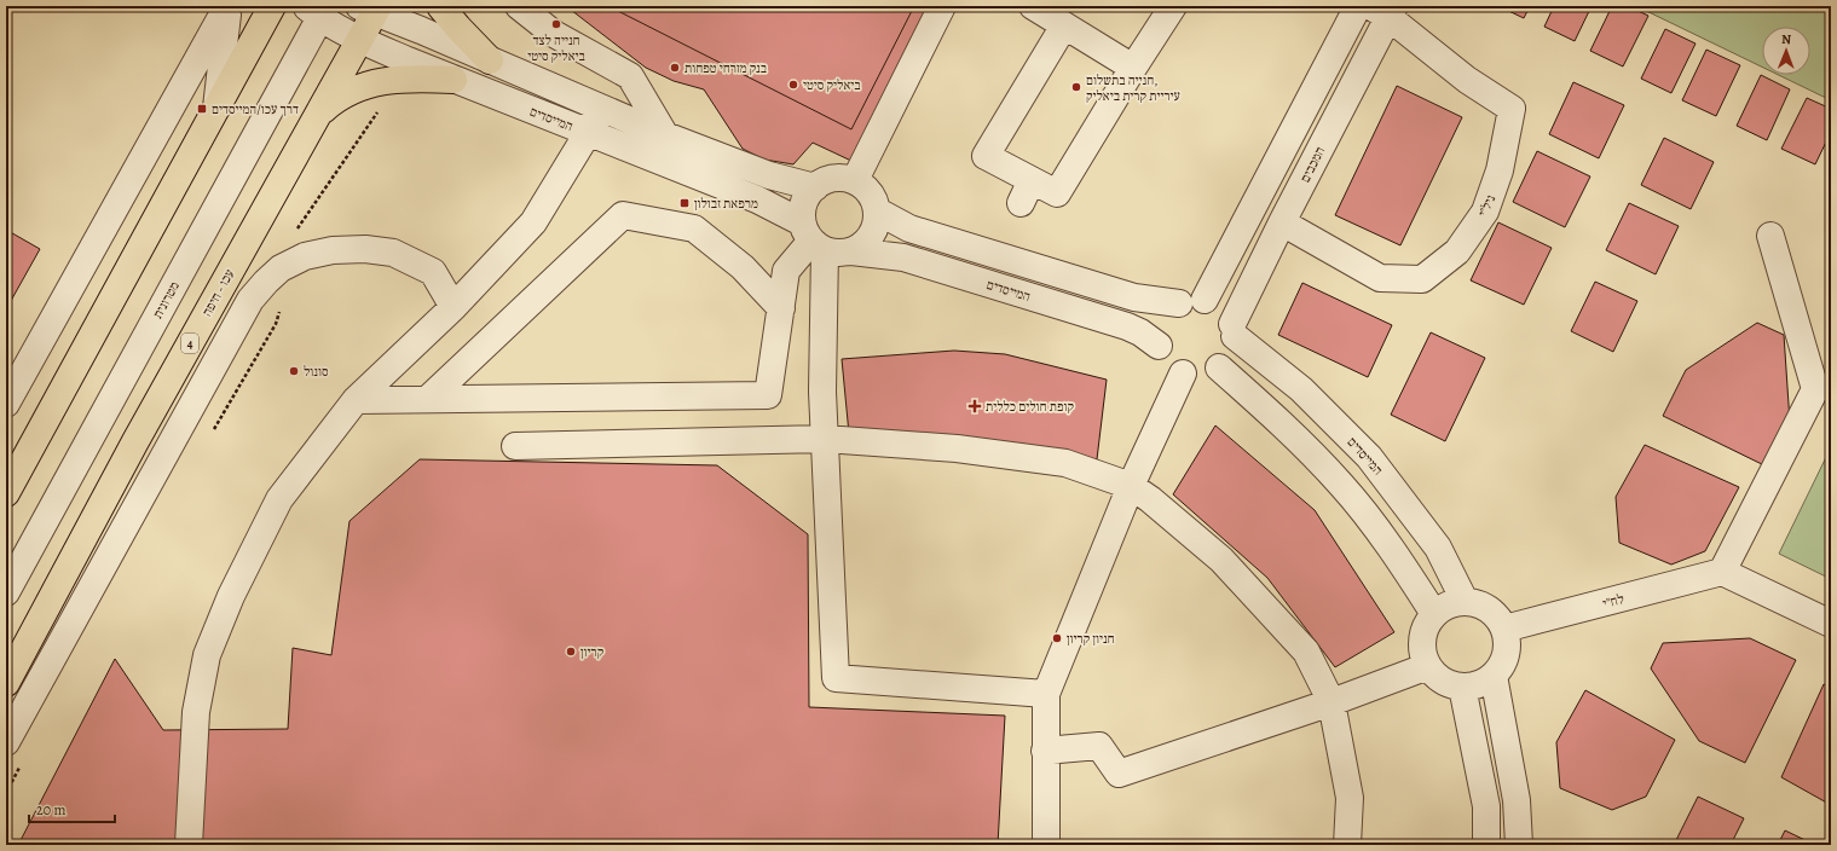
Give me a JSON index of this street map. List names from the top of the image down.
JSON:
{
  "streets": {
    "highway": ["עכו - חיפה", "4"],
    "street": [
      "המייסדים",
      "המכבים",
      "ניל\"י",
      "מטרונית",
      "לח\"י"
    ]
  },
  "crossings": [
    ["המייסדים", "המכבים"],
    ["המייסדים", "עכו - חיפה"],
    ["המייסדים", "מטרונית"],
    ["המייסדים", "לח\"י"],
    ["המכבים", "ניל\"י"]
  ],
  "places": {
    "other": [
      "חנייה לצד ביאליק סיטי",
      "בנק מזרחי טפחות",
      "ביאליק סיטי",
      "חנייה בתשלום, עיריית קרית ביאליק",
      "סונול",
      "חניון קריון",
      "קריון"
    ],
    "transit": ["דרך עכו/המייסדים", "מרפאת זבולון"],
    "health": ["קופת חולים כללית"]
  },
  "scale_bar": "20 m",
  "north": "top"
}
